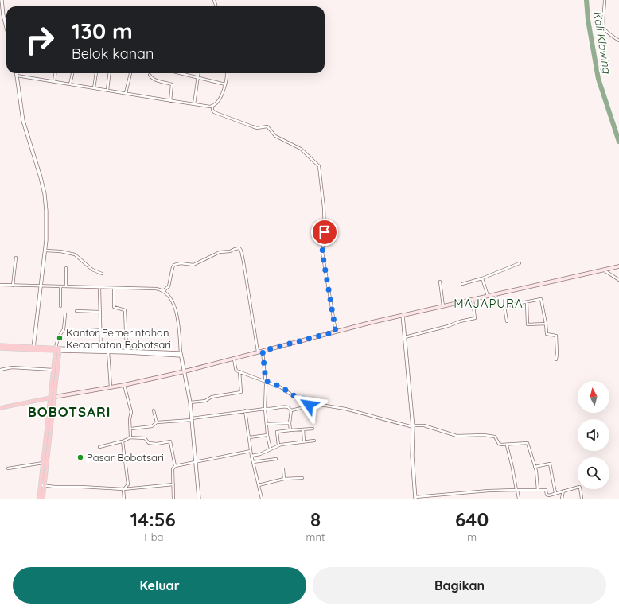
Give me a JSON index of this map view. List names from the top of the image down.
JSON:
{
  "districts": ["MAJAPURA", "BOBOTSARI"],
  "water": ["Kali Klawing"],
  "places": ["Kantor Pemerintahan Kecamatan Bobotsari", "Pasar Bobotsari"],
  "north": "top",
  "page": {
    "turn": ["130 m", "Belok kanan"],
    "eta": [
      "14:56",
      "Tiba",
      "8",
      "mnt",
      "640",
      "m"
    ],
    "buttons": ["Keluar", "Bagikan"]
  }
}
